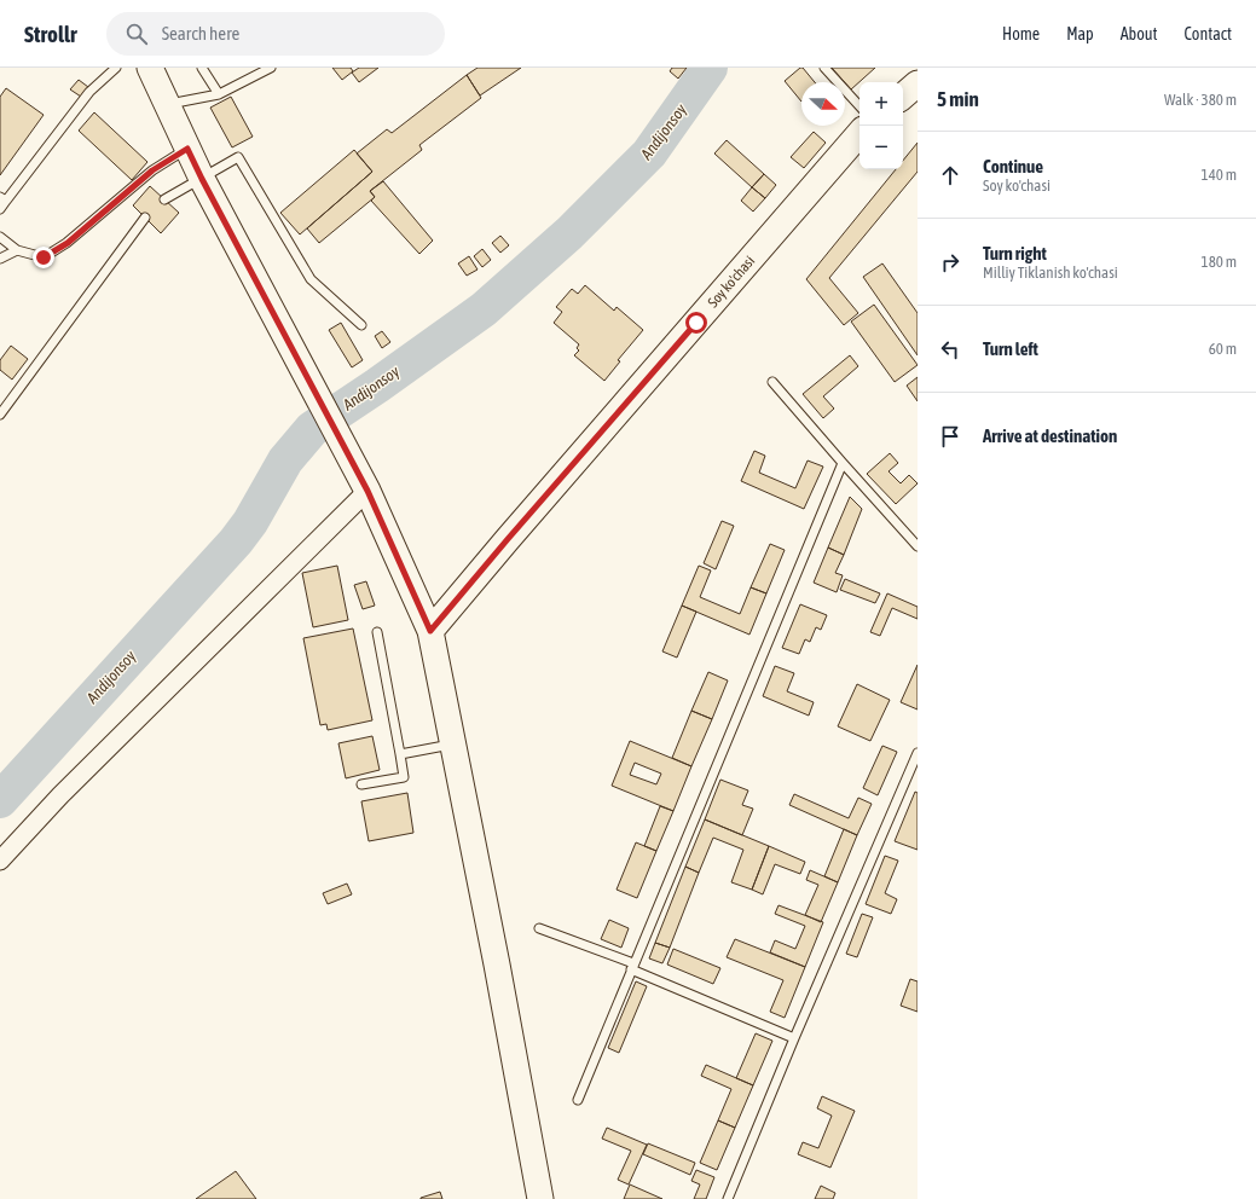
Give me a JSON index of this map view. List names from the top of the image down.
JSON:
{
  "streets": {
    "main road": ["Soy ko'chasi"]
  },
  "water": ["Andijonsoy"],
  "north": "right",
  "page": {
    "header": "Strollr",
    "search": "Search here",
    "nav": [
      "Home",
      "Map",
      "About",
      "Contact"
    ],
    "heading": ["5 min", "Walk · 380 m"],
    "map_buttons": ["+", "−"],
    "list": [
      ["Continue", "Soy ko'chasi", "140 m"],
      ["Turn right", "Milliy Tiklanish ko'chasi", "180 m"],
      ["Turn left", "60 m"],
      "Arrive at destination"
    ]
  }
}
